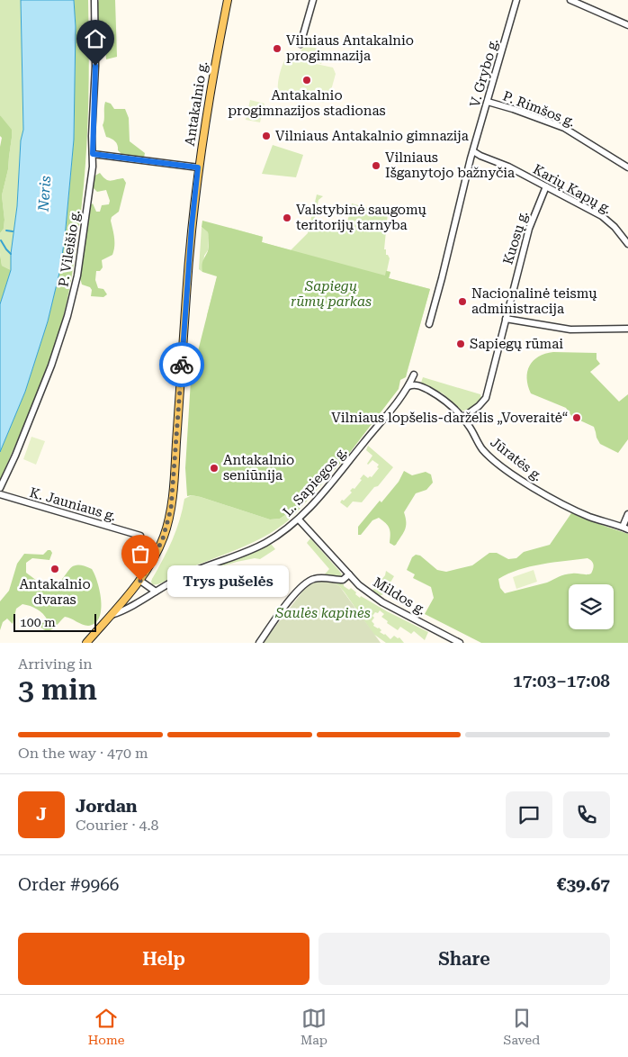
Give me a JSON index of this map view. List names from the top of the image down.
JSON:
{
  "streets": {
    "main road": ["Antakalnio g."],
    "street": [
      "V. Grybo g.",
      "P. Rimšos g.",
      "Karių Kapų g.",
      "Kuosų g.",
      "P. Vileišio g.",
      "Jūratės g.",
      "L. Sapiegos g.",
      "K. Jauniaus g.",
      "Mildos g."
    ]
  },
  "crossings": [
    ["V. Grybo g.", "P. Rimšos g."],
    ["V. Grybo g.", "Karių Kapų g."],
    ["Antakalnio g.", "L. Sapiegos g."],
    ["Karių Kapų g.", "Kuosų g."],
    ["Kuosų g.", "Jūratės g."],
    ["Jūratės g.", "L. Sapiegos g."],
    ["L. Sapiegos g.", "Mildos g."]
  ],
  "water": ["Neris"],
  "parks": ["Sapiegų rūmų parkas", "Saulės kapinės"],
  "places": [
    "Vilniaus Antakalnio progimnazija",
    "Antakalnio progimnazijos stadionas",
    "Vilniaus Antakalnio gimnazija",
    "Vilniaus Išganytojo bažnyčia",
    "Valstybinė saugomų teritorijų tarnyba",
    "Nacionalinė teismų administracija",
    "Sapiegų rūmai",
    "Vilniaus lopšelis-darželis „Voveraitė“",
    "Antakalnio seniūnija",
    "Antakalnio dvaras",
    "Trys pušelės"
  ],
  "scale_bar": "100 m",
  "page": {
    "bubble": "Trys pušelės",
    "scale": "100 m",
    "heading": ["3 min", "Arriving in", "17:03–17:08"],
    "panel": [
      "Jordan",
      "Courier · 4.8",
      "Order #9966",
      "€39.67"
    ],
    "bar": "On the way · 470 m",
    "round": "J",
    "buttons": ["Help", "Share"],
    "tabs": ["Home", "Map", "Saved"]
  }
}
